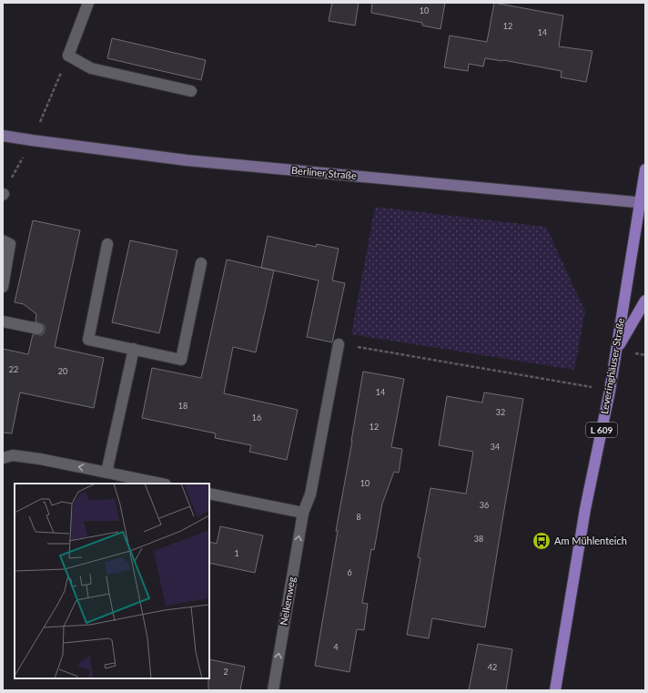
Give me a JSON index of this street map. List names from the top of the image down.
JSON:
{
  "streets": {
    "main road": ["Berliner Straße", "Leveringhäuser Straße", "L 609"],
    "street": ["Nelkenweg"]
  },
  "crossings": [
    ["Berliner Straße", "Leveringhäuser Straße"]
  ],
  "one_way": ["Nelkenweg"],
  "places": {
    "bus stop": ["Am Mühlenteich"]
  },
  "house_numbers": [
    "10",
    "12",
    "14",
    "22",
    "20",
    "14",
    "18",
    "32",
    "16",
    "12",
    "34",
    "10",
    "36",
    "8",
    "38",
    "1",
    "6",
    "4",
    "42",
    "2"
  ]
}
